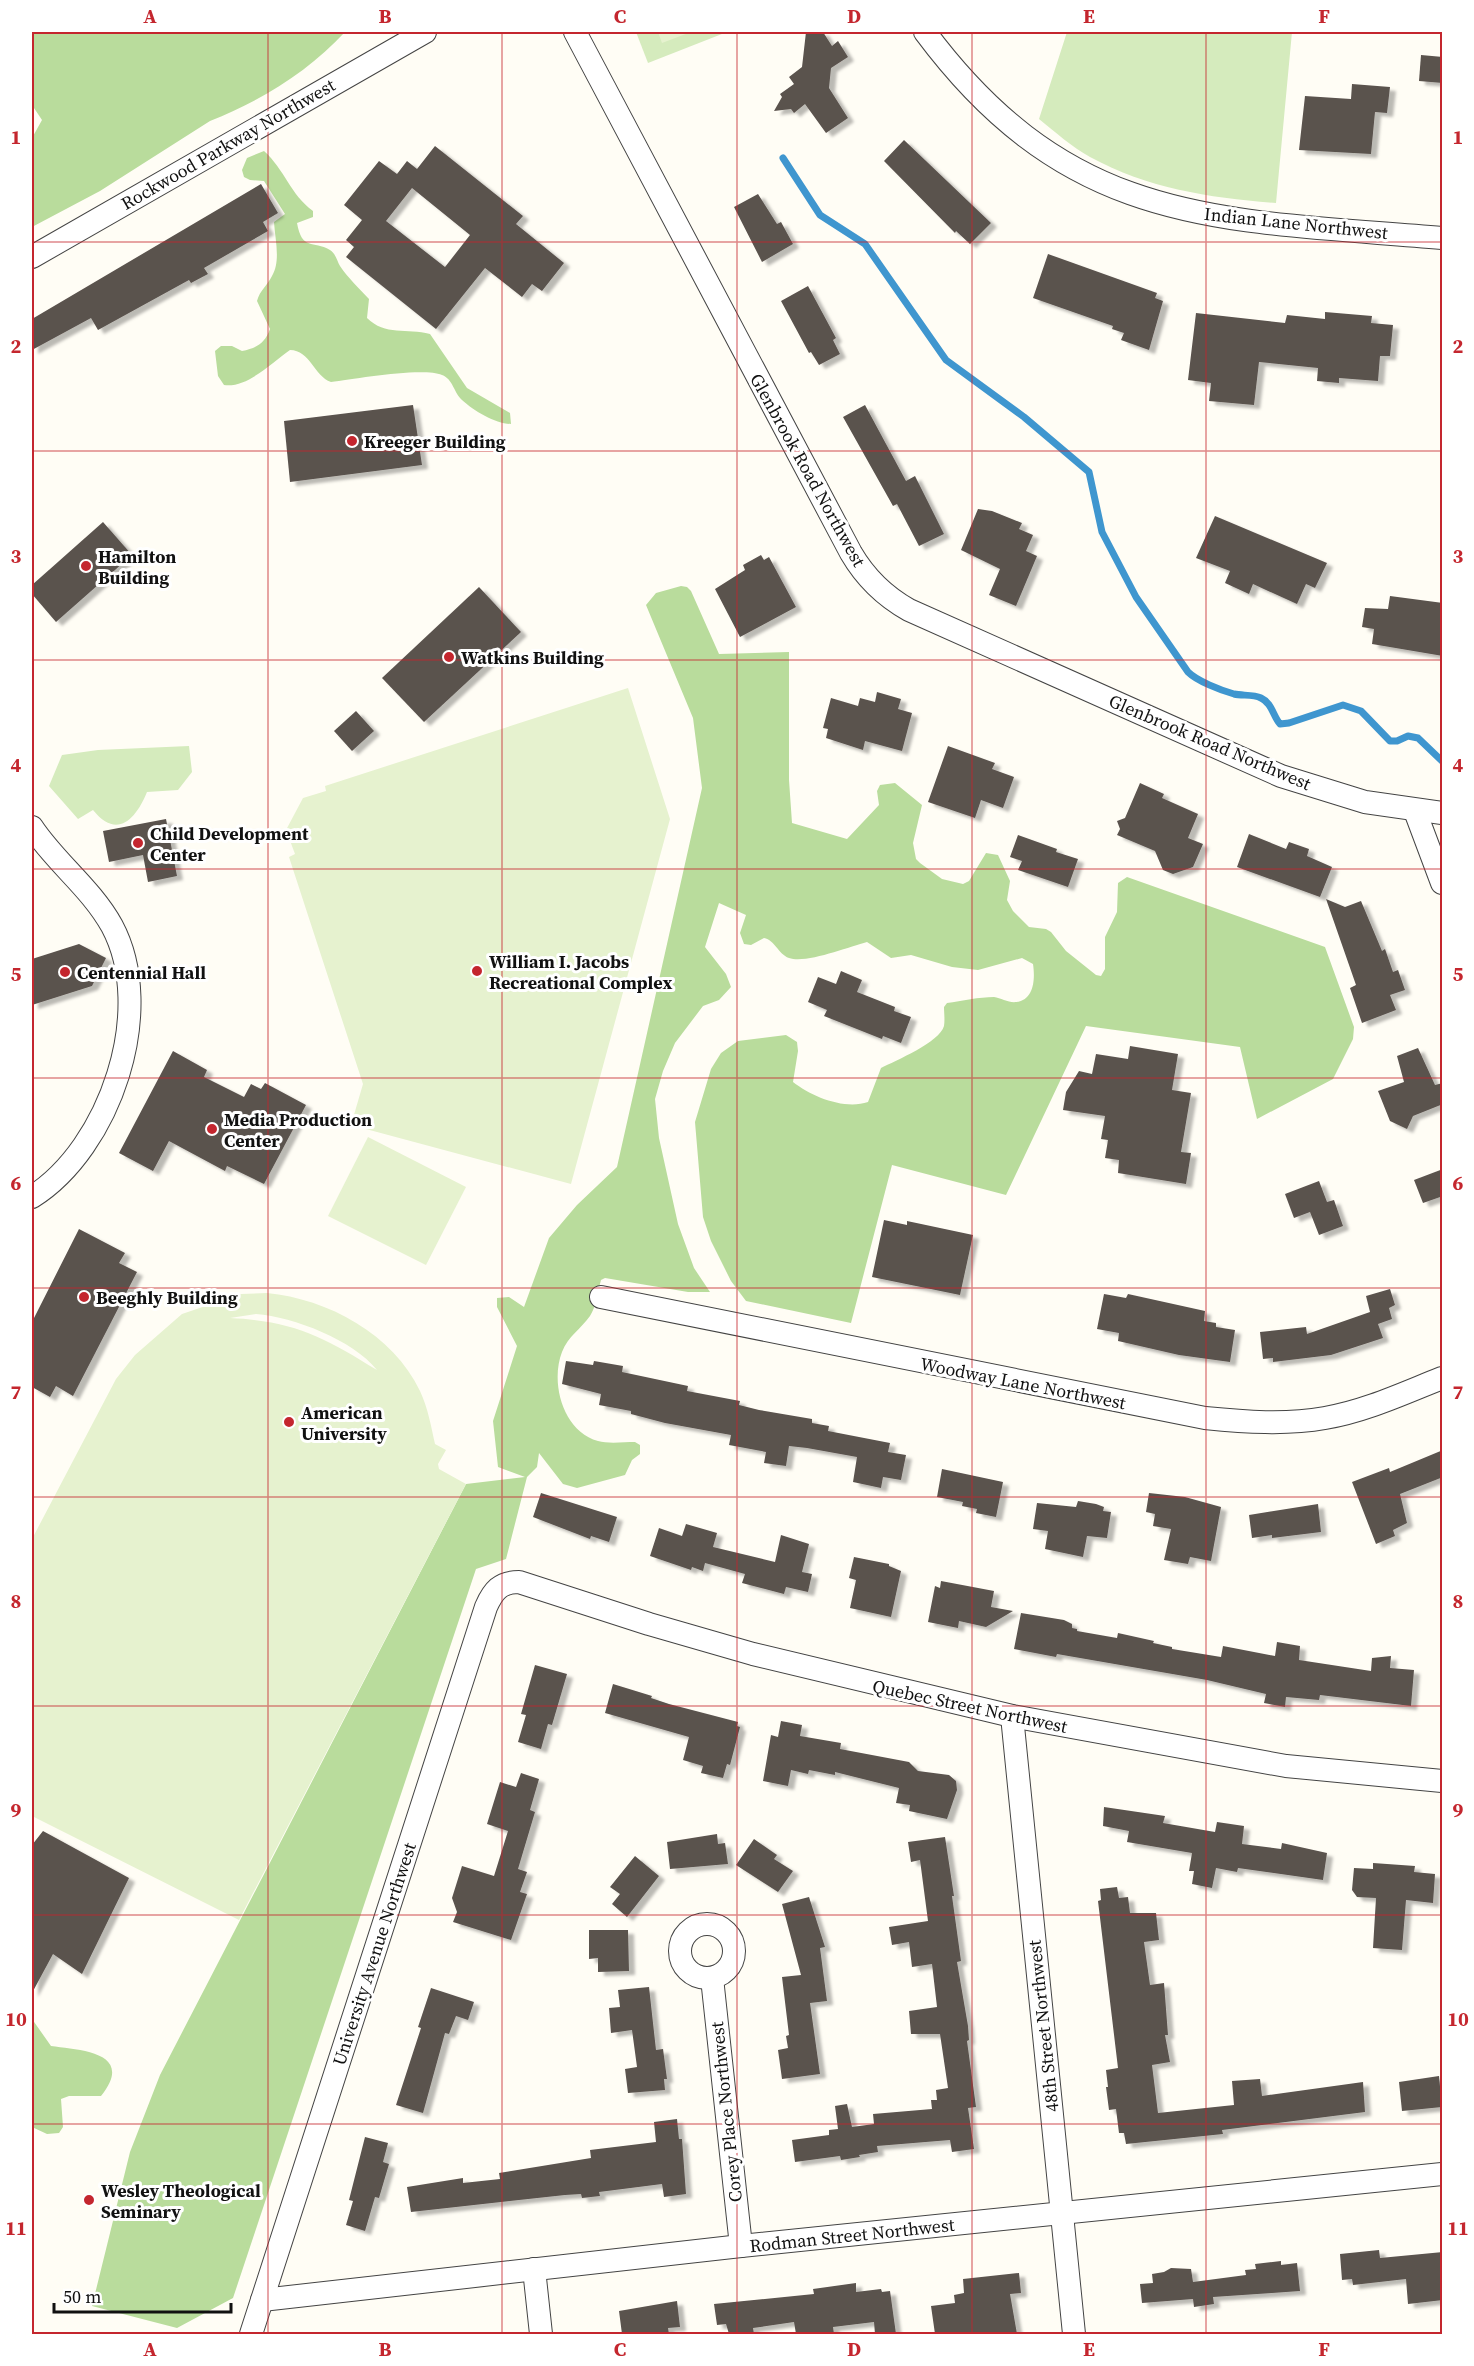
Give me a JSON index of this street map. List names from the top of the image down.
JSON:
{
  "streets": {
    "street": [
      "Rockwood Parkway Northwest",
      "Indian Lane Northwest",
      "Glenbrook Road Northwest",
      "Woodway Lane Northwest",
      "Quebec Street Northwest",
      "University Avenue Northwest",
      "48th Street Northwest",
      "Corey Place Northwest",
      "Rodman Street Northwest"
    ]
  },
  "crossings": [
    ["Quebec Street Northwest", "University Avenue Northwest"],
    ["Quebec Street Northwest", "48th Street Northwest"],
    ["University Avenue Northwest", "Rodman Street Northwest"],
    ["48th Street Northwest", "Rodman Street Northwest"],
    ["Corey Place Northwest", "Rodman Street Northwest"]
  ],
  "places": [
    "Kreeger Building",
    "Hamilton Building",
    "Watkins Building",
    "Child Development Center",
    "William I. Jacobs Recreational Complex",
    "Centennial Hall",
    "Media Production Center",
    "Beeghly Building",
    "American University",
    "Wesley Theological Seminary"
  ],
  "scale_bar": "50 m",
  "grid": {
    "columns": [
      "A",
      "B",
      "C",
      "D",
      "E",
      "F"
    ],
    "rows": [
      "1",
      "2",
      "3",
      "4",
      "5",
      "6",
      "7",
      "8",
      "9",
      "10",
      "11"
    ]
  }
}
